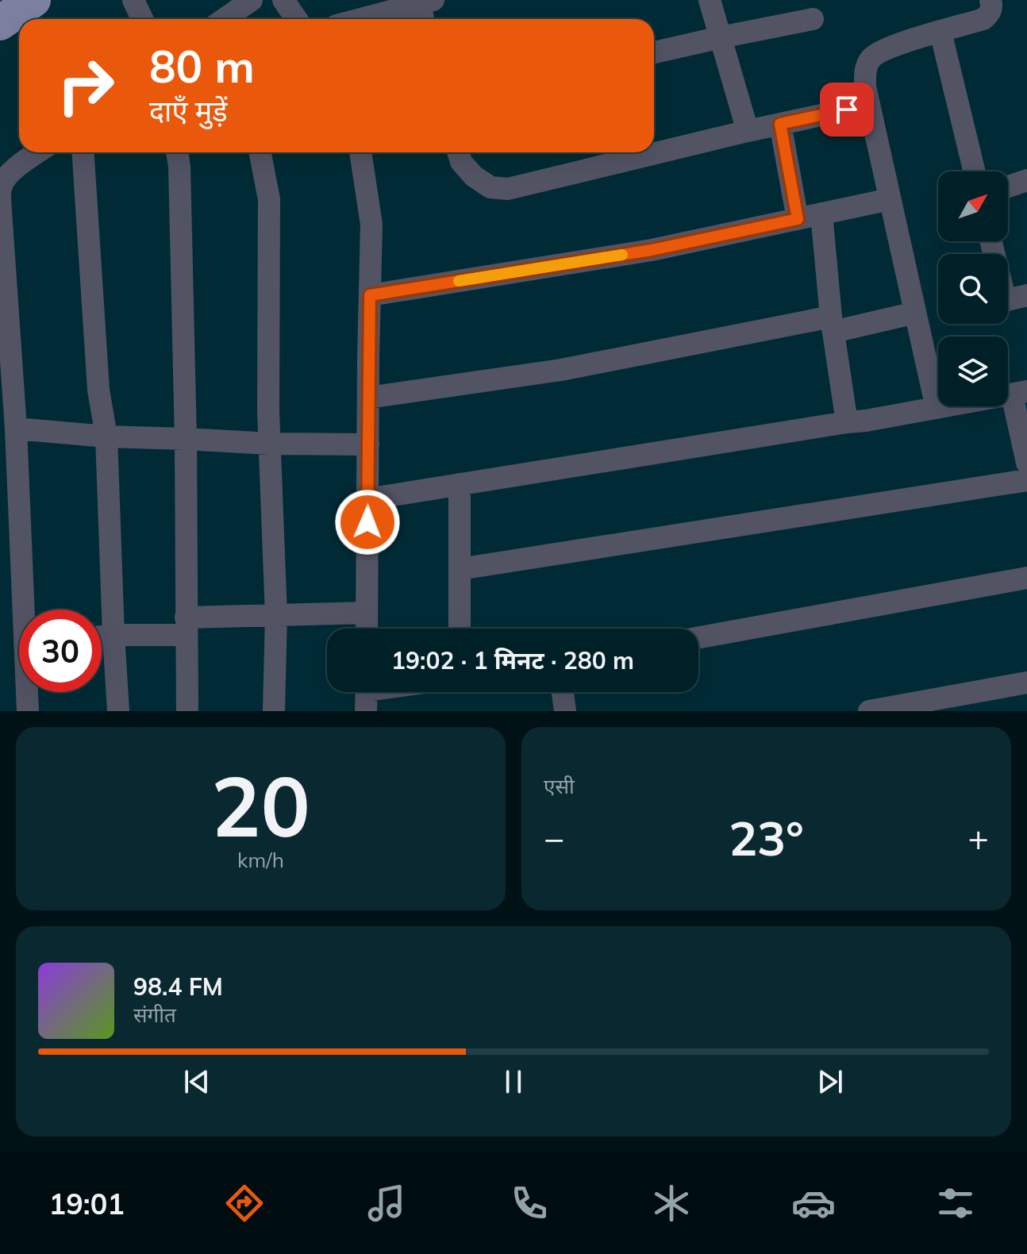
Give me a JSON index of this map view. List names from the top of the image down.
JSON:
{
  "north": "top right",
  "page": {
    "turn": ["80 m", "दाएँ मुड़ें"],
    "limit": "30",
    "trip": "19:02 · 1 मिनट · 280 m",
    "tile": [
      ["20", "km/h"],
      "एसी"
    ],
    "heat": ["−", "23°", "+"],
    "song": ["98.4 FM", "संगीत"],
    "tabs": "19:01"
  }
}
